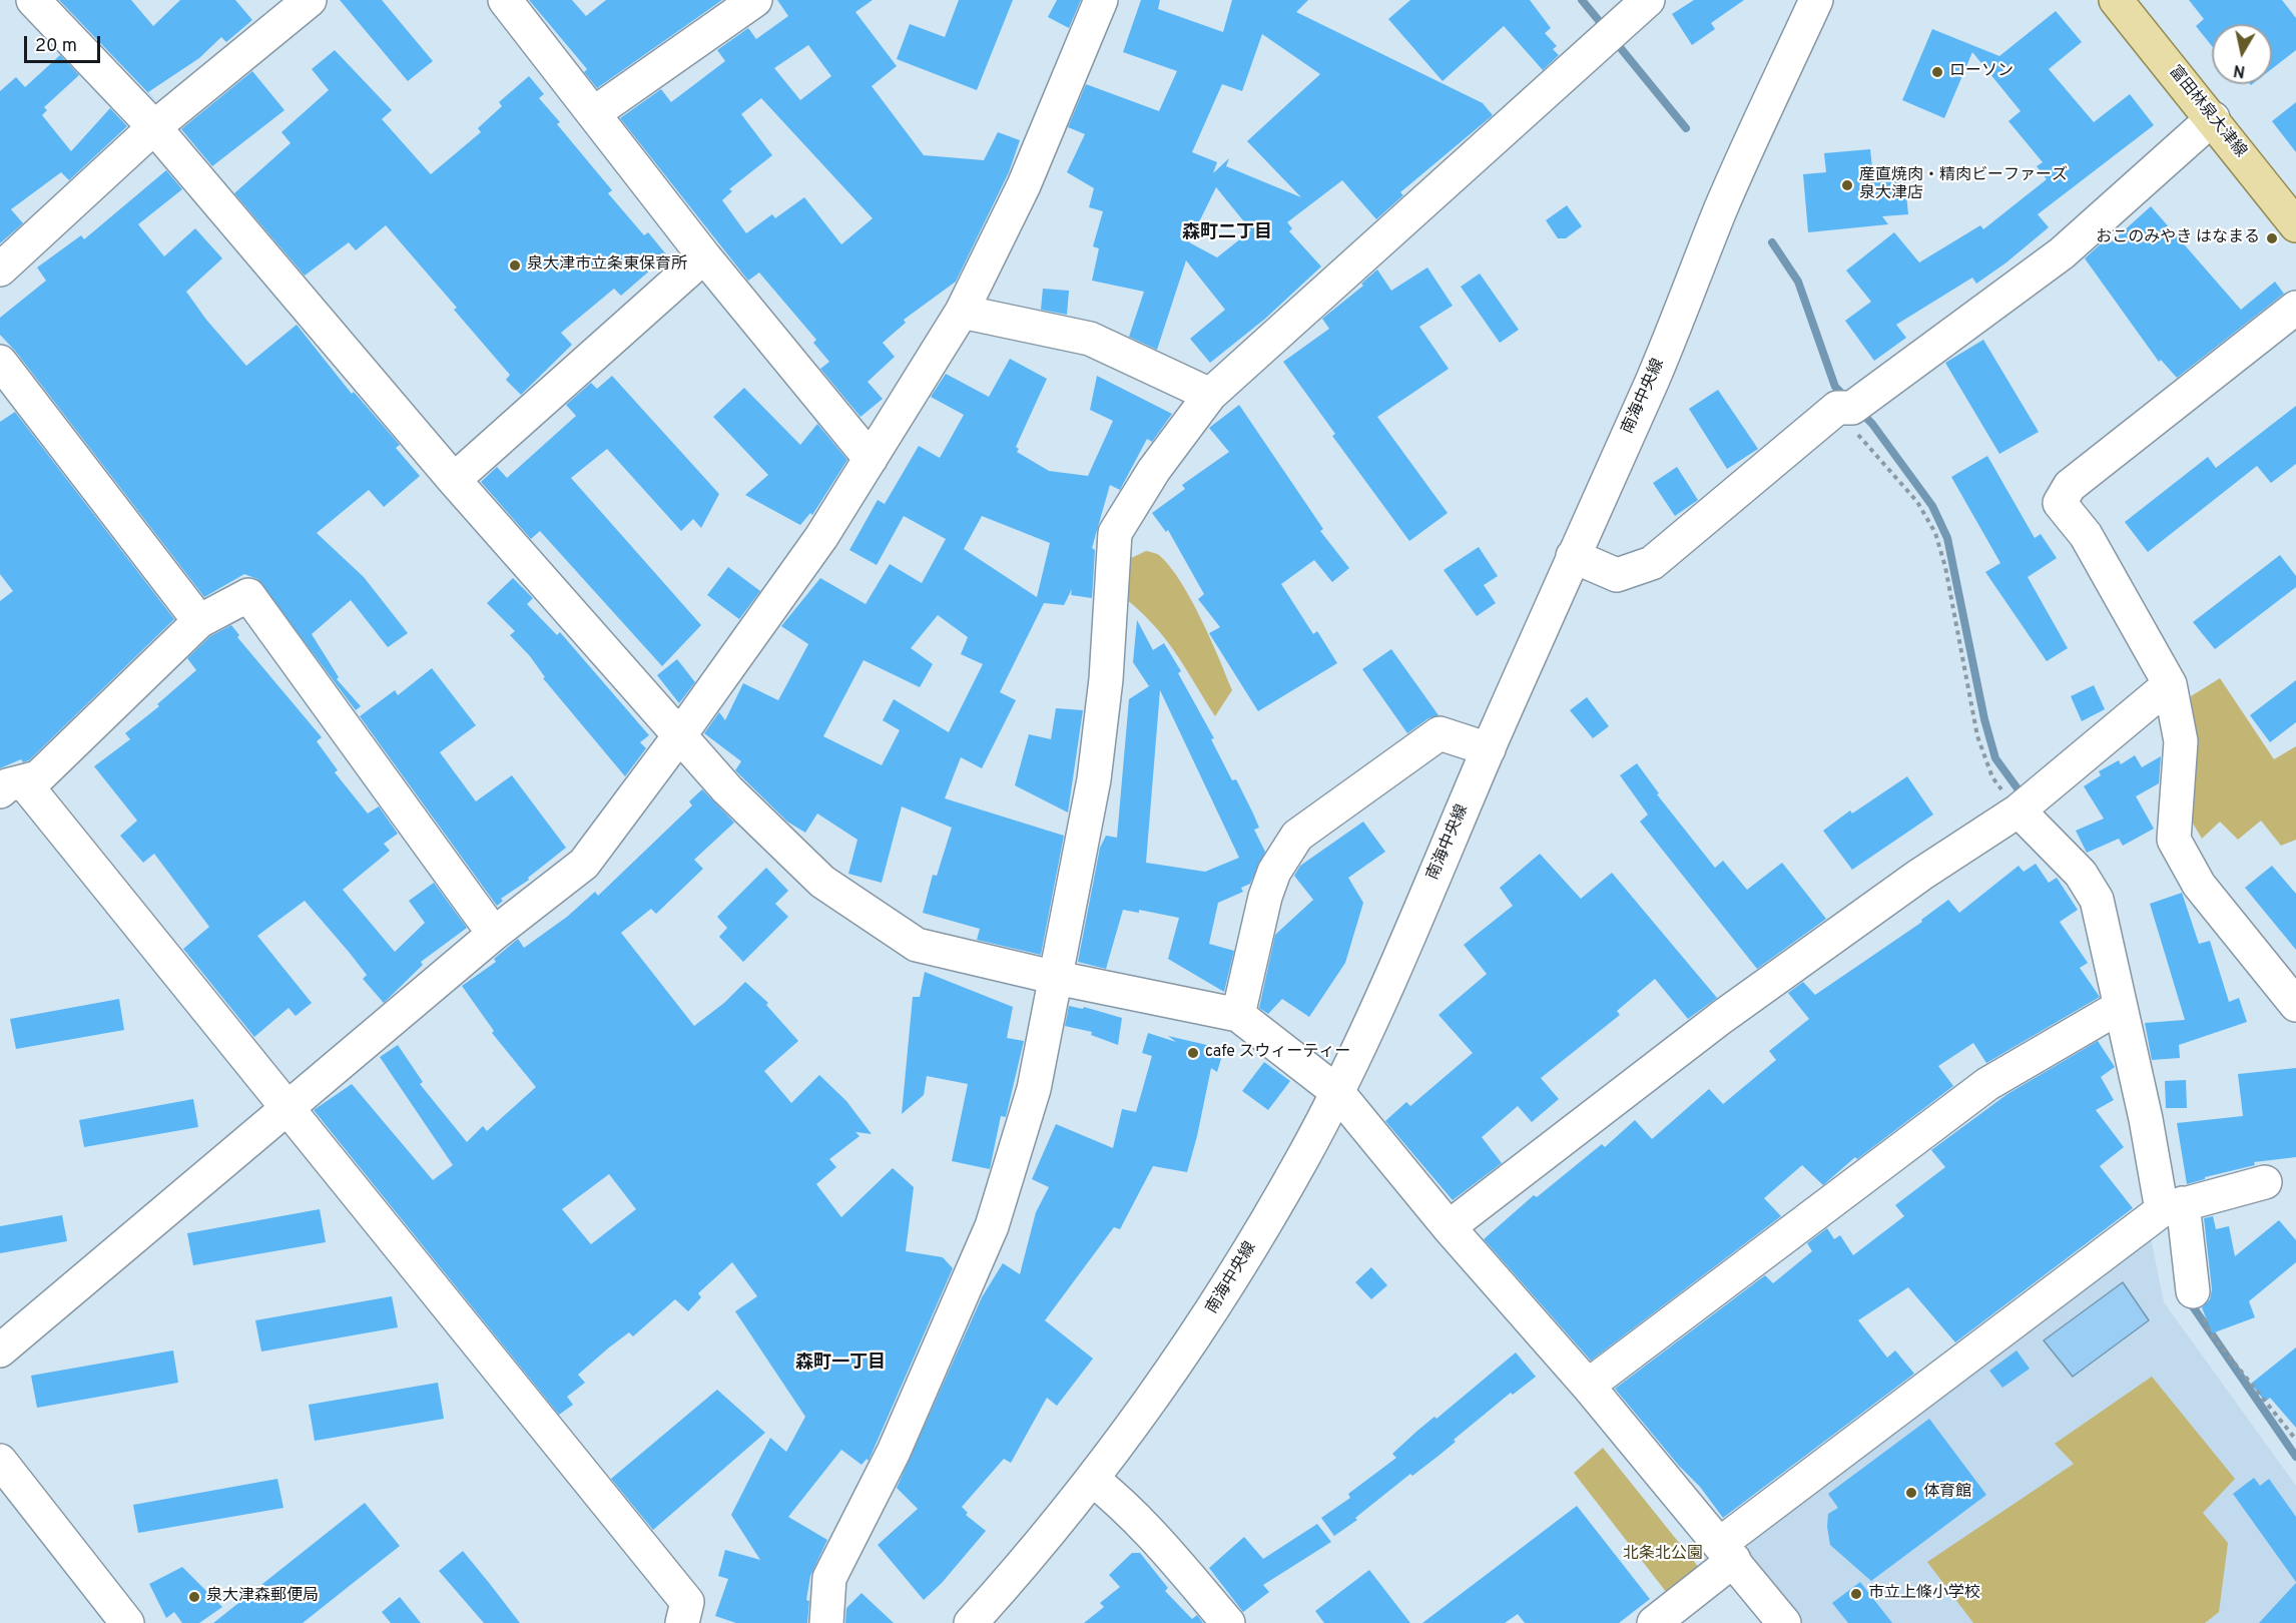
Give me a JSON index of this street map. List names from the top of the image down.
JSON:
{
  "streets": {
    "main road": ["富田林泉大津線"],
    "street": ["南海中央線"]
  },
  "districts": ["森町二丁目", "森町一丁目"],
  "parks": ["北条北公園"],
  "places": [
    "ローソン",
    "産直焼肉・精肉ビーファーズ 泉大津店",
    "おこのみやき はなまる",
    "泉大津市立条東保育所",
    "cafe スウィーティー",
    "体育館",
    "市立上條小学校",
    "泉大津森郵便局"
  ],
  "scale_bar": "20 m",
  "north": "bottom"
}
